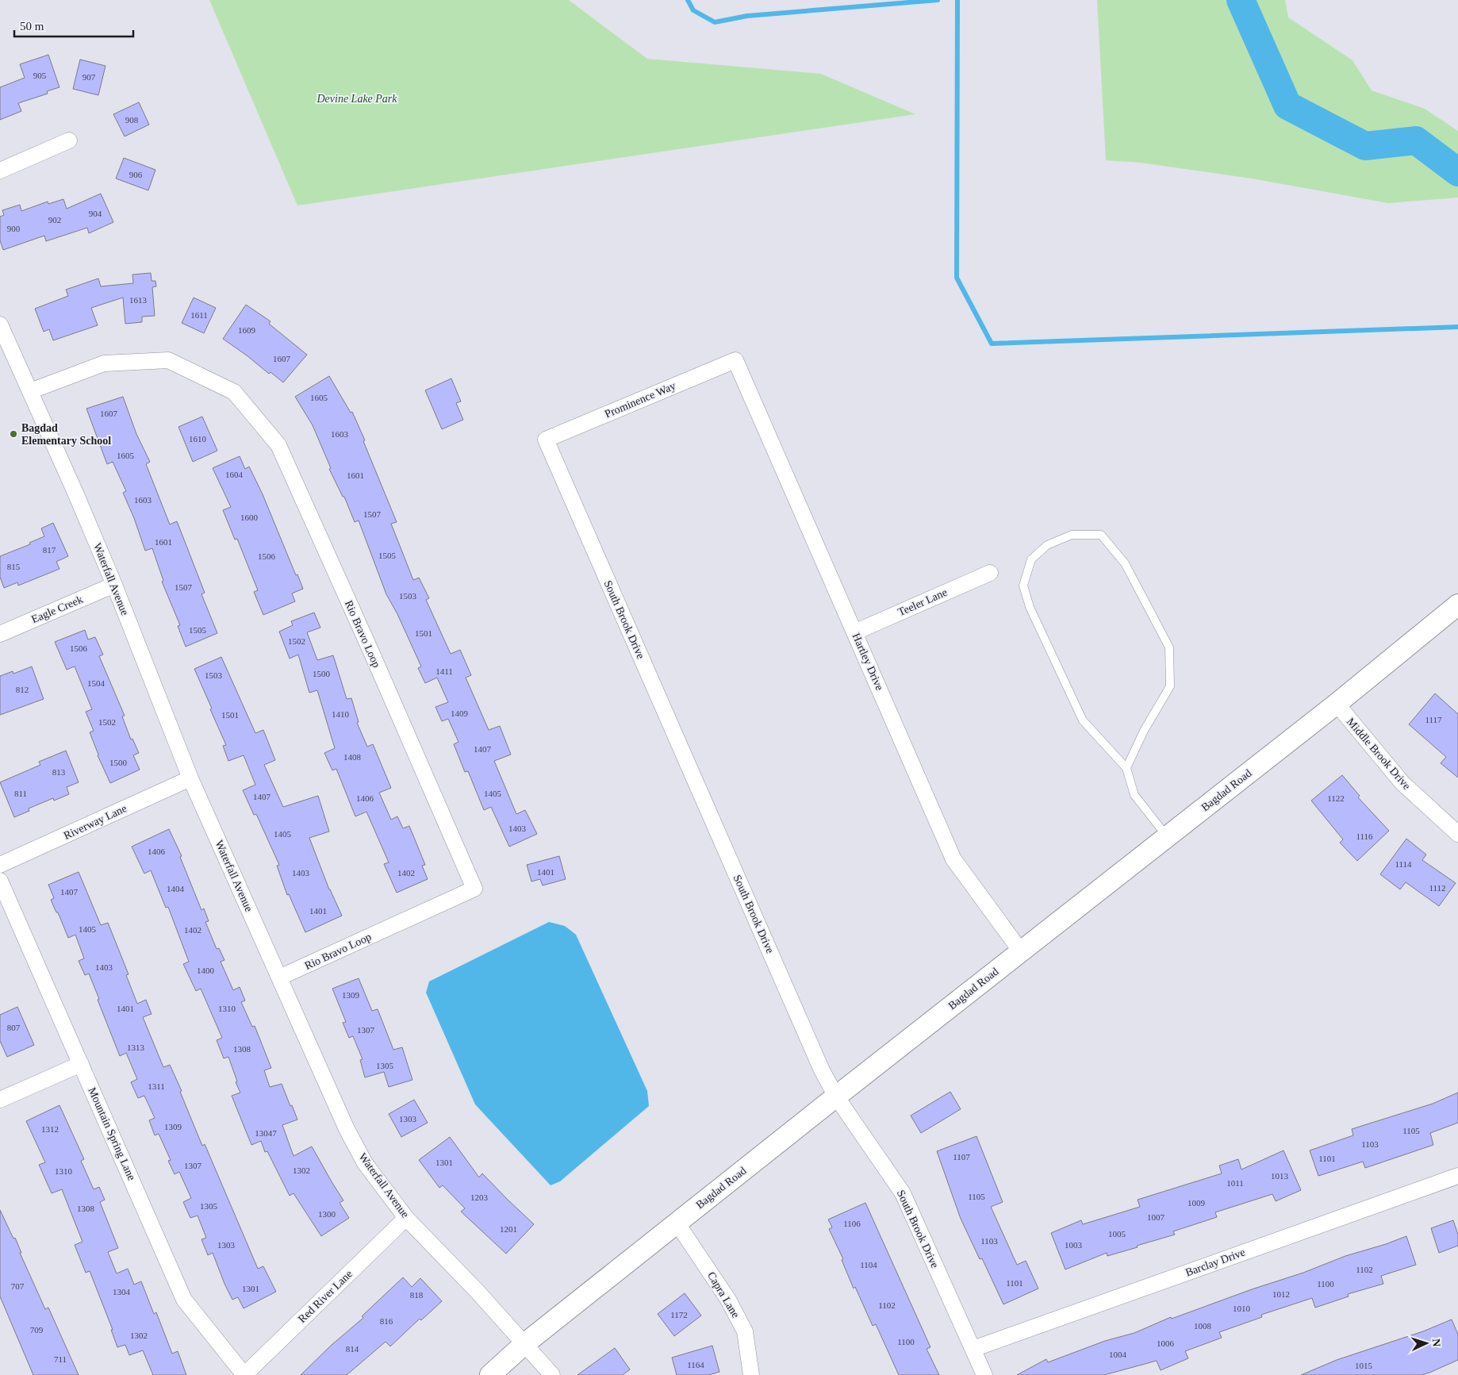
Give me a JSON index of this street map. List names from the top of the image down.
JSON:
{
  "streets": {
    "street": [
      "Prominence Way",
      "Waterfall Avenue",
      "Teeler Lane",
      "Eagle Creek",
      "South Brook Drive",
      "Rio Bravo Loop",
      "Hartley Drive",
      "Middle Brook Drive",
      "Bagdad Road",
      "Riverway Lane",
      "Mountain Spring Lane",
      "Barclay Drive",
      "Capra Lane",
      "Red River Lane"
    ]
  },
  "crossings": [
    ["Prominence Way", "South Brook Drive"],
    ["Prominence Way", "Hartley Drive"],
    ["Waterfall Avenue", "Eagle Creek"],
    ["Waterfall Avenue", "Rio Bravo Loop"],
    ["Waterfall Avenue", "Bagdad Road"],
    ["Waterfall Avenue", "Riverway Lane"],
    ["Waterfall Avenue", "Red River Lane"],
    ["Teeler Lane", "Hartley Drive"],
    ["South Brook Drive", "Bagdad Road"],
    ["South Brook Drive", "Barclay Drive"],
    ["Hartley Drive", "Bagdad Road"],
    ["Middle Brook Drive", "Bagdad Road"],
    ["Bagdad Road", "Capra Lane"],
    ["Mountain Spring Lane", "Red River Lane"]
  ],
  "parks": ["Devine Lake Park"],
  "places": ["Bagdad Elementary School"],
  "house_numbers": [
    "905",
    "907",
    "908",
    "906",
    "904",
    "902",
    "900",
    "1613",
    "1611",
    "1609",
    "1607",
    "1605",
    "1607",
    "1603",
    "1610",
    "1605",
    "1604",
    "1601",
    "1603",
    "1507",
    "1600",
    "1601",
    "817",
    "1505",
    "1506",
    "815",
    "1507",
    "1503",
    "1505",
    "1501",
    "1502",
    "1506",
    "1411",
    "1500",
    "1503",
    "1504",
    "812",
    "1409",
    "1410",
    "1501",
    "1117",
    "1502",
    "1407",
    "1408",
    "1500",
    "813",
    "811",
    "1405",
    "1407",
    "1406",
    "1122",
    "1403",
    "1405",
    "1116",
    "1406",
    "1114",
    "1401",
    "1403",
    "1402",
    "1112",
    "1404",
    "1407",
    "1401",
    "1405",
    "1402",
    "1403",
    "1400",
    "1309",
    "1401",
    "1310",
    "807",
    "1307",
    "1313",
    "1308",
    "1305",
    "1311",
    "1303",
    "1309",
    "1312",
    "1105",
    "13047",
    "1103",
    "1107",
    "1101",
    "1301",
    "1307",
    "1302",
    "1310",
    "1013",
    "1011",
    "1105",
    "1203",
    "1009",
    "1305",
    "1308",
    "1300",
    "1007",
    "1106",
    "1201",
    "1005",
    "1103",
    "1303",
    "1003",
    "1104",
    "1102",
    "1101",
    "1100",
    "707",
    "1301",
    "1304",
    "1012",
    "818",
    "1102",
    "1010",
    "1172",
    "816",
    "1008",
    "709",
    "1302",
    "1100",
    "1006",
    "814",
    "1004",
    "711",
    "1164",
    "1015"
  ],
  "scale_bar": "50 m",
  "north": "right"
}
